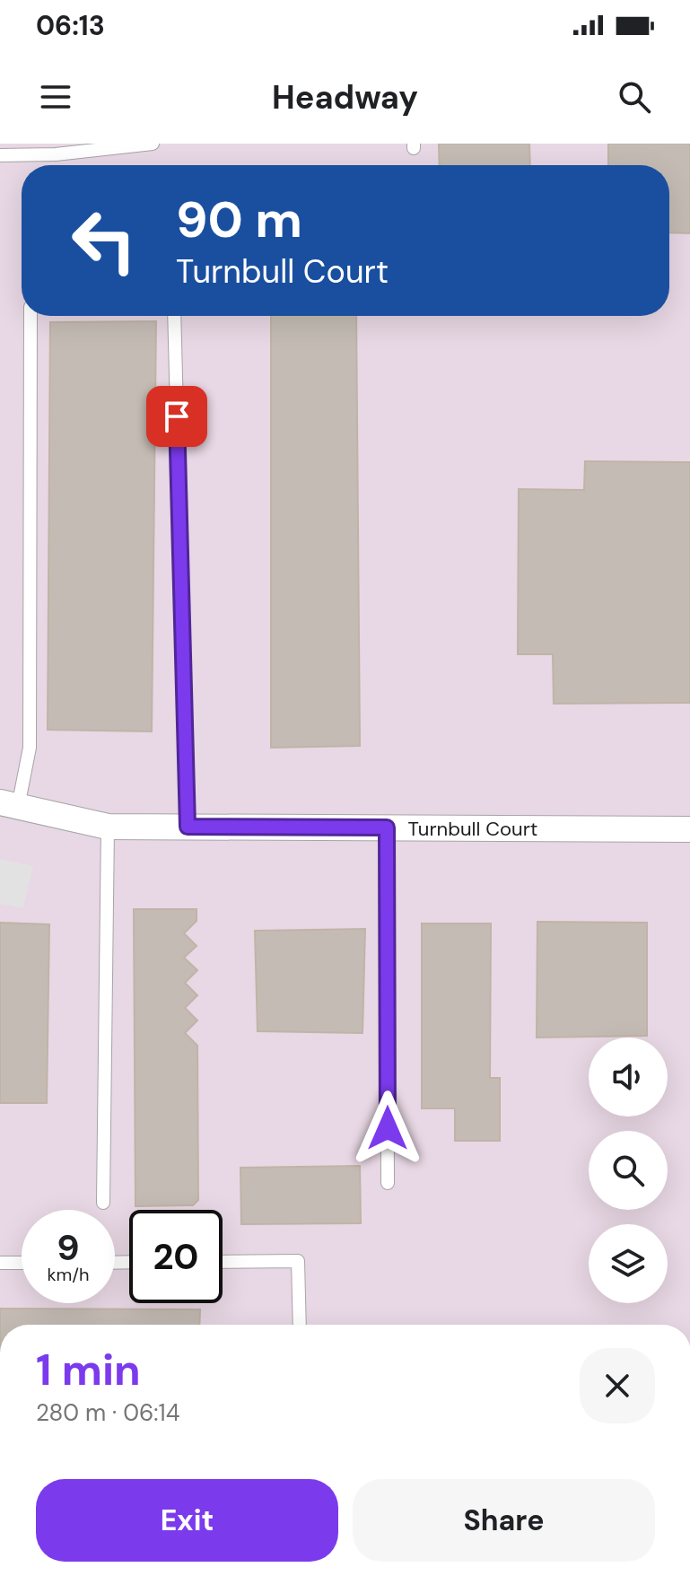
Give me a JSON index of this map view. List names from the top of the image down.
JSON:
{
  "streets": {
    "street": ["Turnbull Court"]
  },
  "page": {
    "status": "06:13",
    "header": "Headway",
    "turn": ["90 m", "Turnbull Court"],
    "speed": "9 km/h",
    "limit": "20",
    "heading": ["1 min", "280 m · 06:14"],
    "buttons": ["Exit", "Share"]
  }
}
